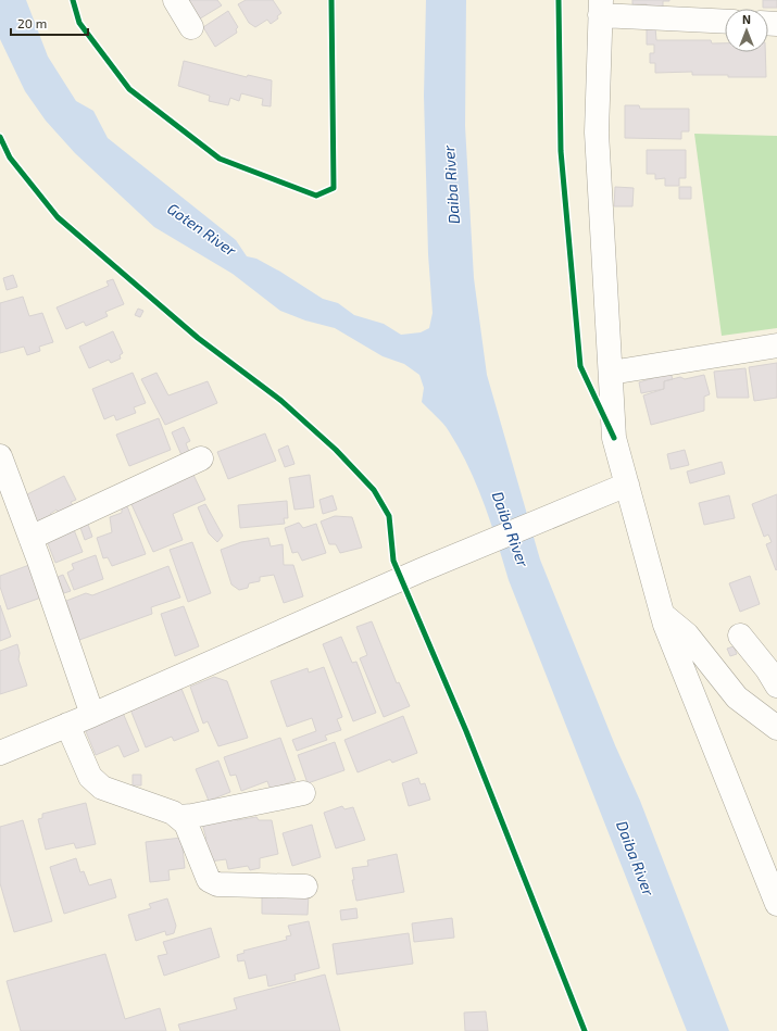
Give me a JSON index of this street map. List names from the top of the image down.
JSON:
{
  "water": ["Daiba River", "Goten River"],
  "scale_bar": "20 m",
  "north": "top"
}
